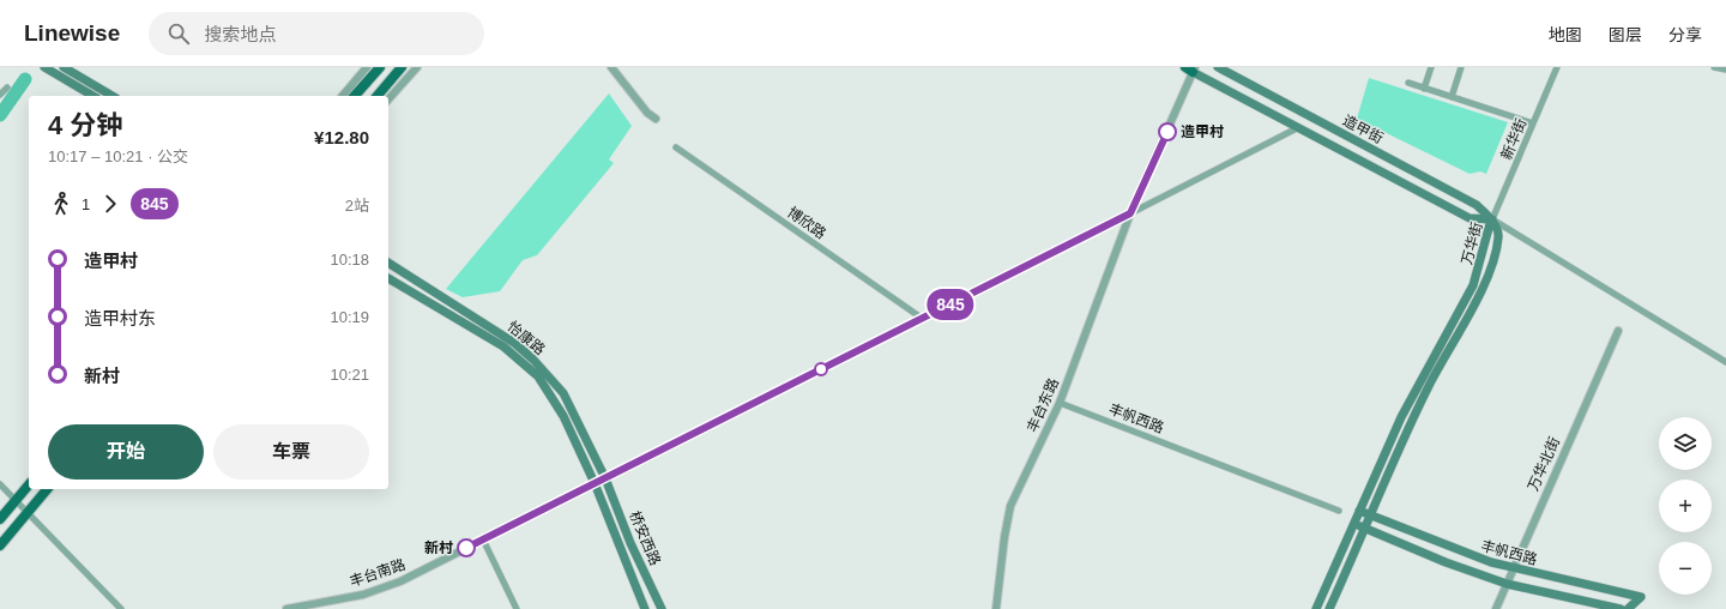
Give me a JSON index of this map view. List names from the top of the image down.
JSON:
{
  "streets": {
    "main road": [
      "造甲街",
      "万华街",
      "怡康路",
      "丰帆西路",
      "桥安西路"
    ],
    "street": [
      "新华街",
      "博欣路",
      "丰台东路",
      "万华北街",
      "丰台南路"
    ]
  },
  "crossings": [
    ["造甲街", "新华街"],
    ["造甲街", "万华街"],
    ["新华街", "万华街"],
    ["博欣路", "丰台南路"],
    ["万华街", "丰帆西路"],
    ["怡康路", "桥安西路"],
    ["怡康路", "丰台南路"],
    ["丰台东路", "丰帆西路"],
    ["丰台东路", "丰台南路"],
    ["丰帆西路", "万华北街"],
    ["桥安西路", "丰台南路"]
  ],
  "places": ["造甲村", "新村"],
  "lines": ["bus line 845"],
  "page": {
    "header": "Linewise",
    "search": "搜索地点",
    "nav": ["地图", "图层", "分享"],
    "on_map": "845",
    "heading": ["4 分钟", "10:17 – 10:21 · 公交", "¥12.80"],
    "legs": ["1", "845", "2站"],
    "list": [
      {
        "name": "造甲村",
        "value": "10:18"
      },
      {
        "name": "造甲村东",
        "value": "10:19"
      },
      {
        "name": "新村",
        "value": "10:21"
      }
    ],
    "buttons": ["开始", "车票"],
    "map_buttons": ["+", "−"]
  }
}
